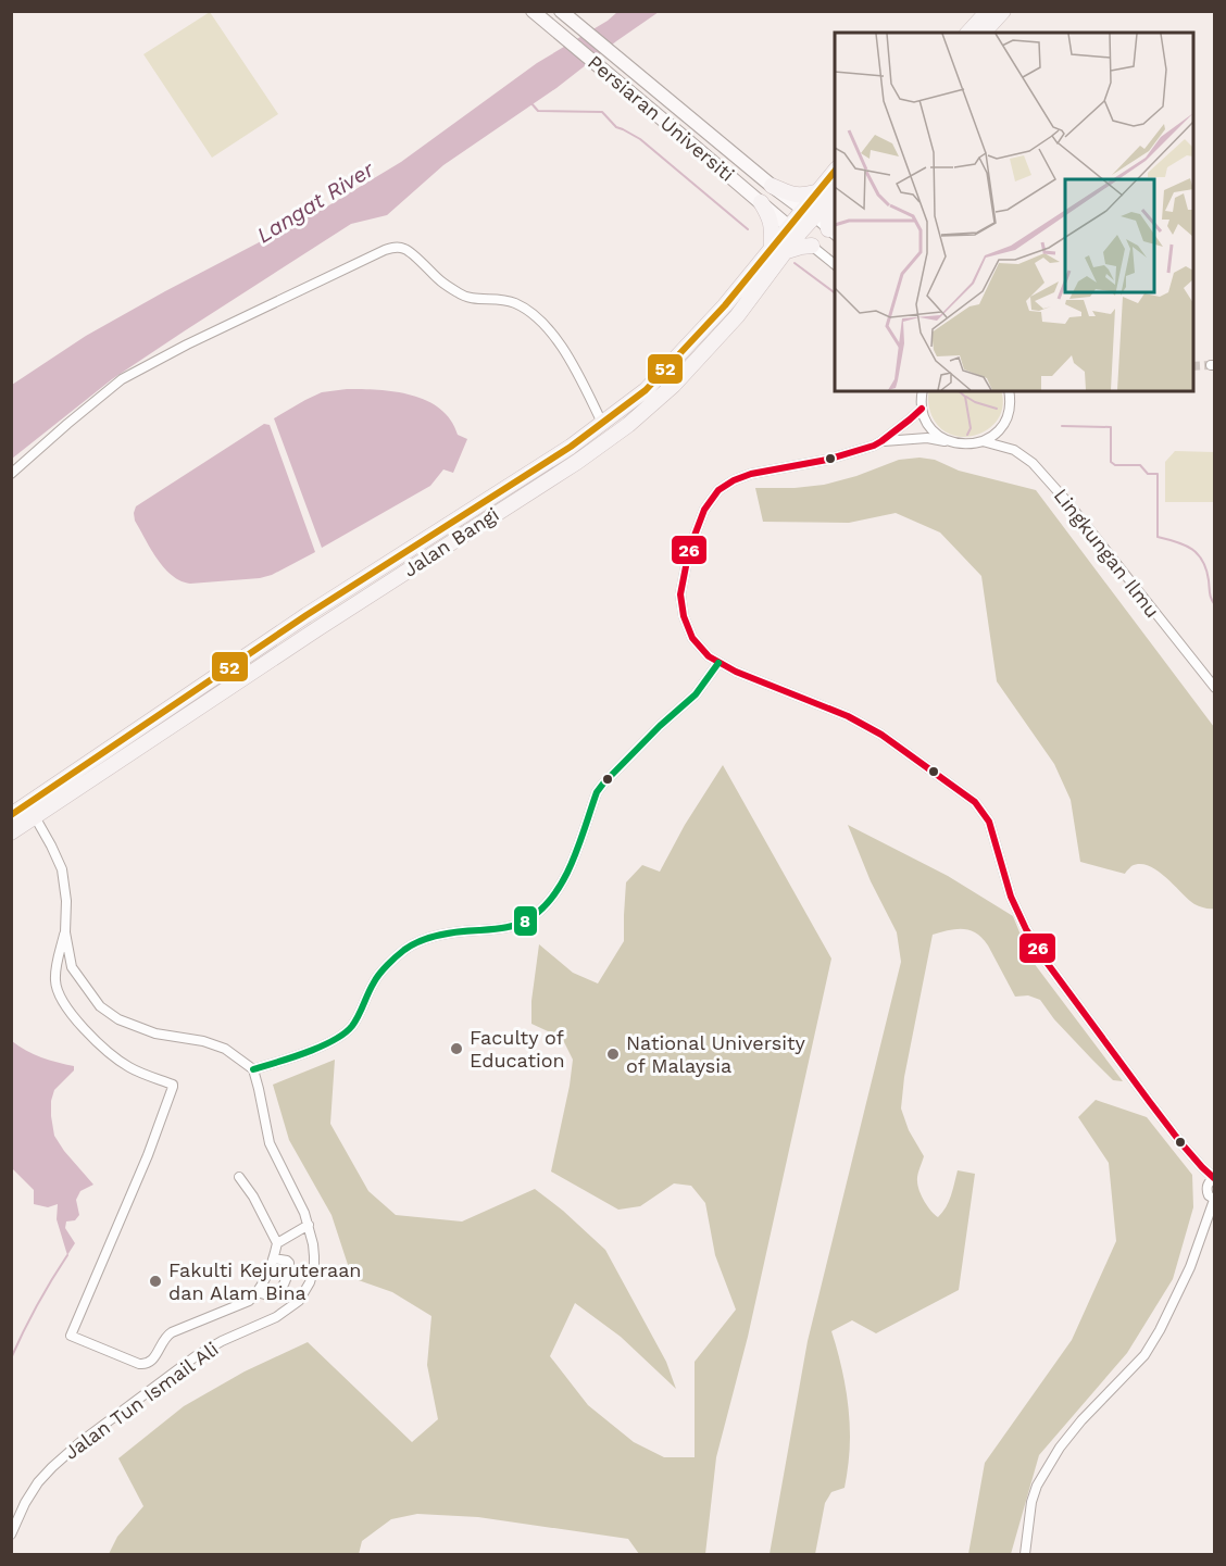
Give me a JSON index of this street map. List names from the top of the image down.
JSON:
{
  "streets": {
    "main road": ["Persiaran Universiti", "Jalan Bangi"],
    "street": ["Lingkungan Ilmu", "Jalan Tun Ismail Ali"]
  },
  "crossings": [
    ["Persiaran Universiti", "Jalan Bangi"]
  ],
  "water": ["Langat River"],
  "places": ["Faculty of Education", "National University of Malaysia", "Fakulti Kejuruteraan dan Alam Bina"],
  "lines": ["transit line 52", "transit line 26", "transit line 8"]
}
